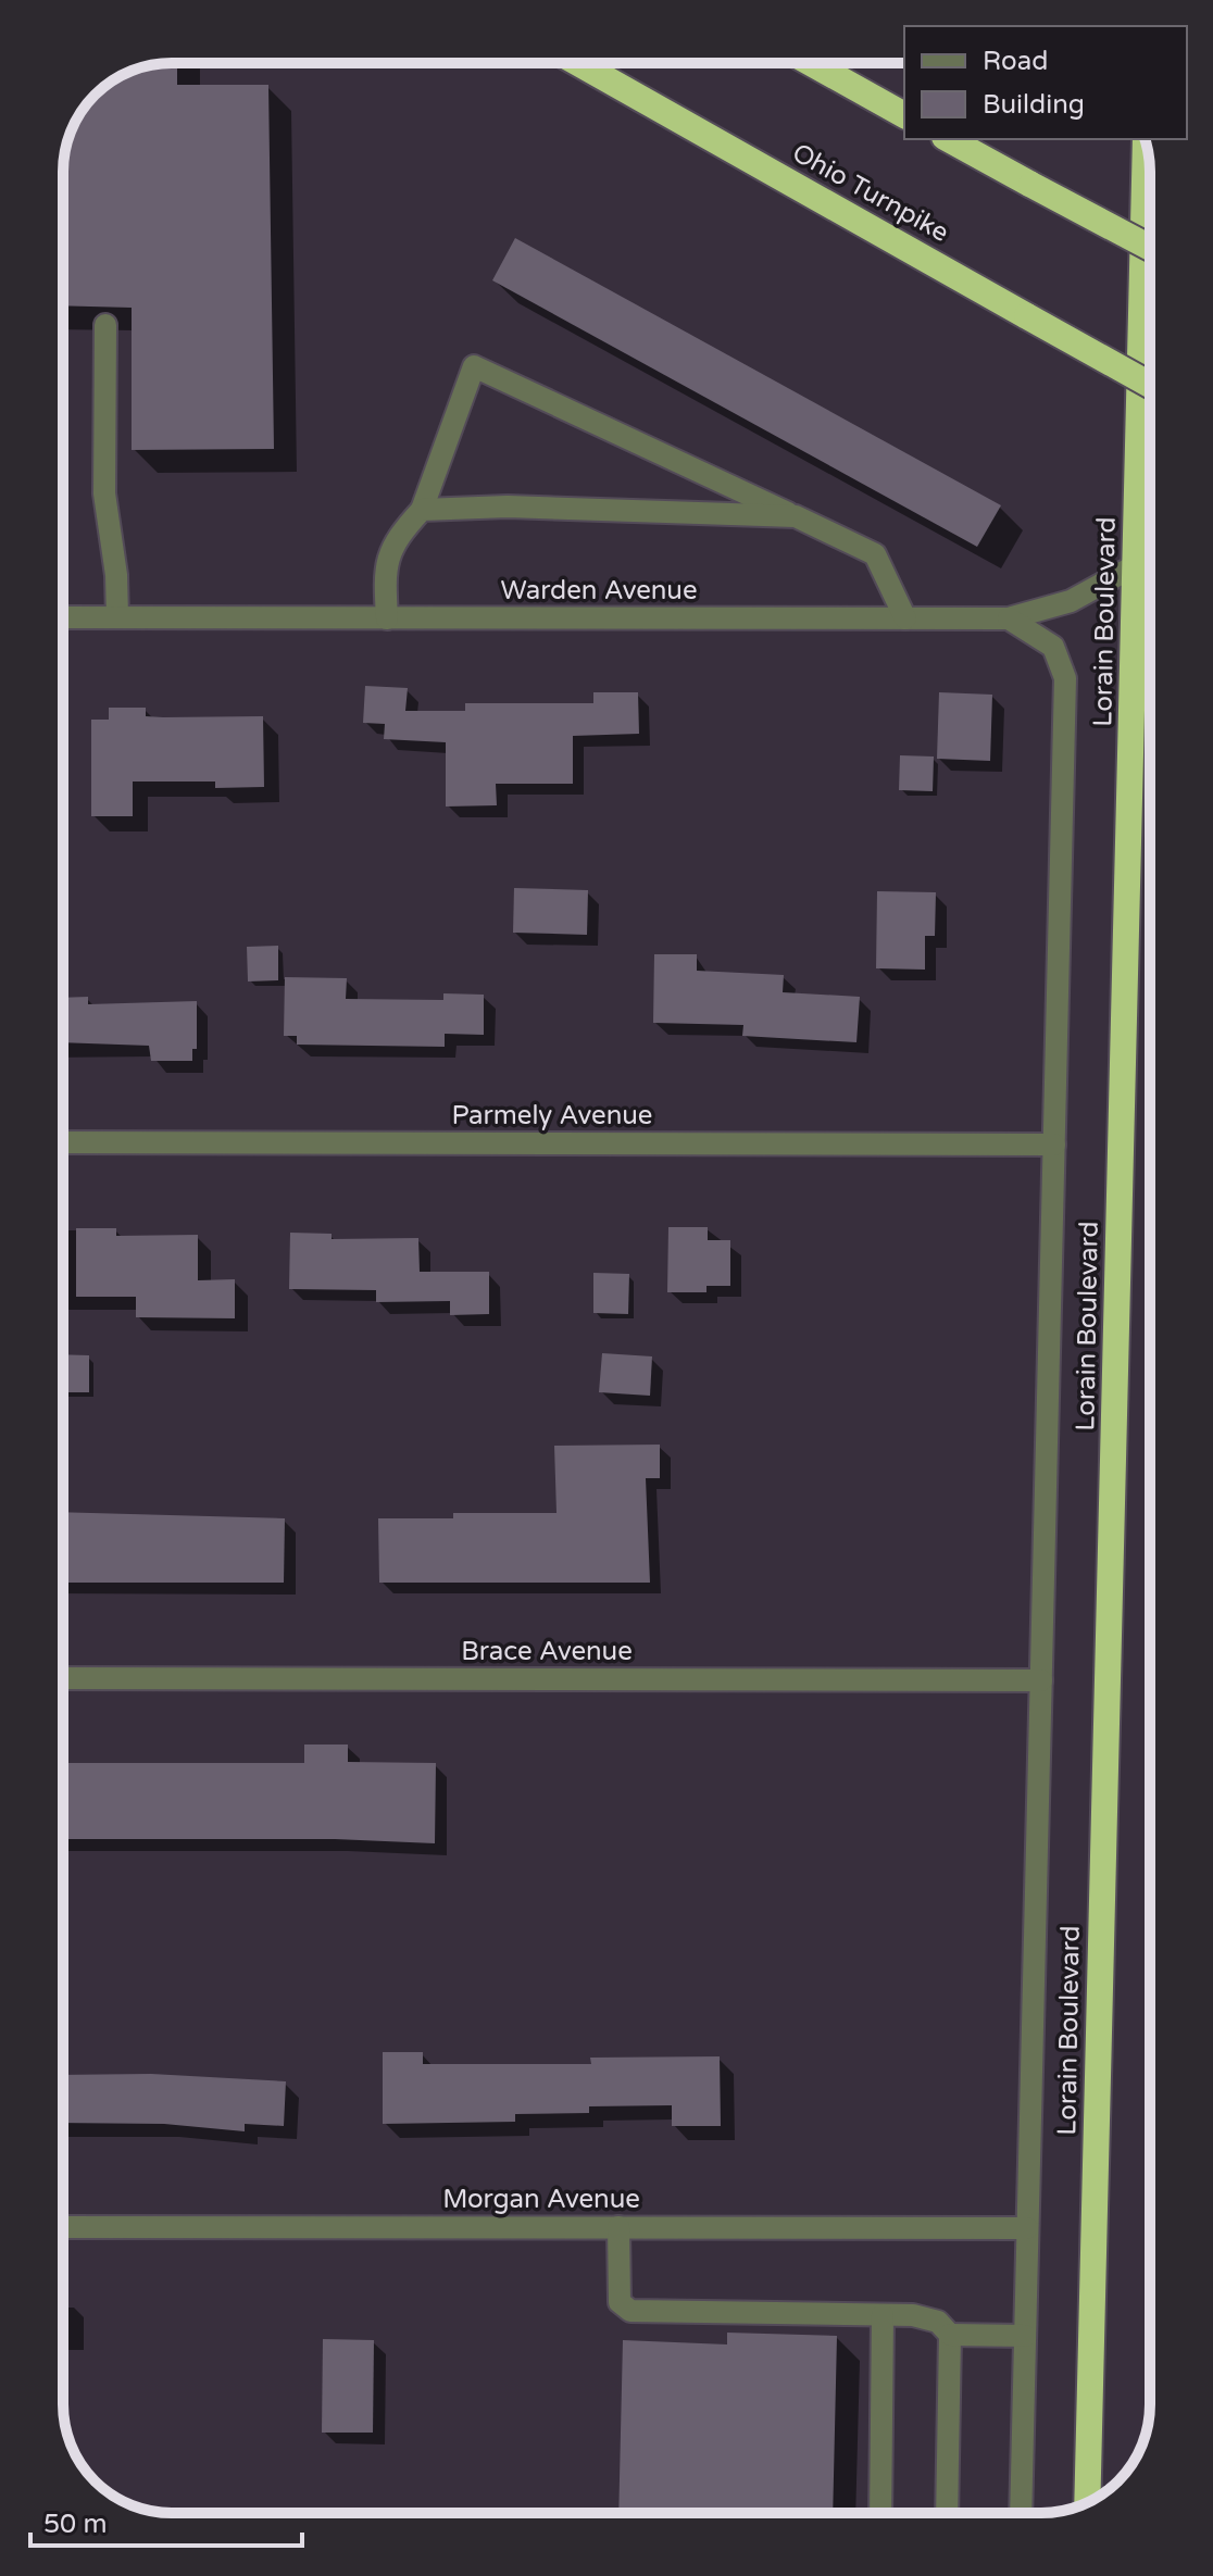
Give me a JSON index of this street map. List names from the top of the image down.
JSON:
{
  "streets": {
    "highway": ["Ohio Turnpike", "Lorain Boulevard"],
    "street": [
      "Warden Avenue",
      "Parmely Avenue",
      "Brace Avenue",
      "Morgan Avenue"
    ]
  },
  "crossings": [
    ["Warden Avenue", "Lorain Boulevard"],
    ["Lorain Boulevard", "Parmely Avenue"],
    ["Lorain Boulevard", "Brace Avenue"],
    ["Lorain Boulevard", "Morgan Avenue"]
  ],
  "legend": ["Road", "Building"],
  "scale_bar": "50 m"
}
